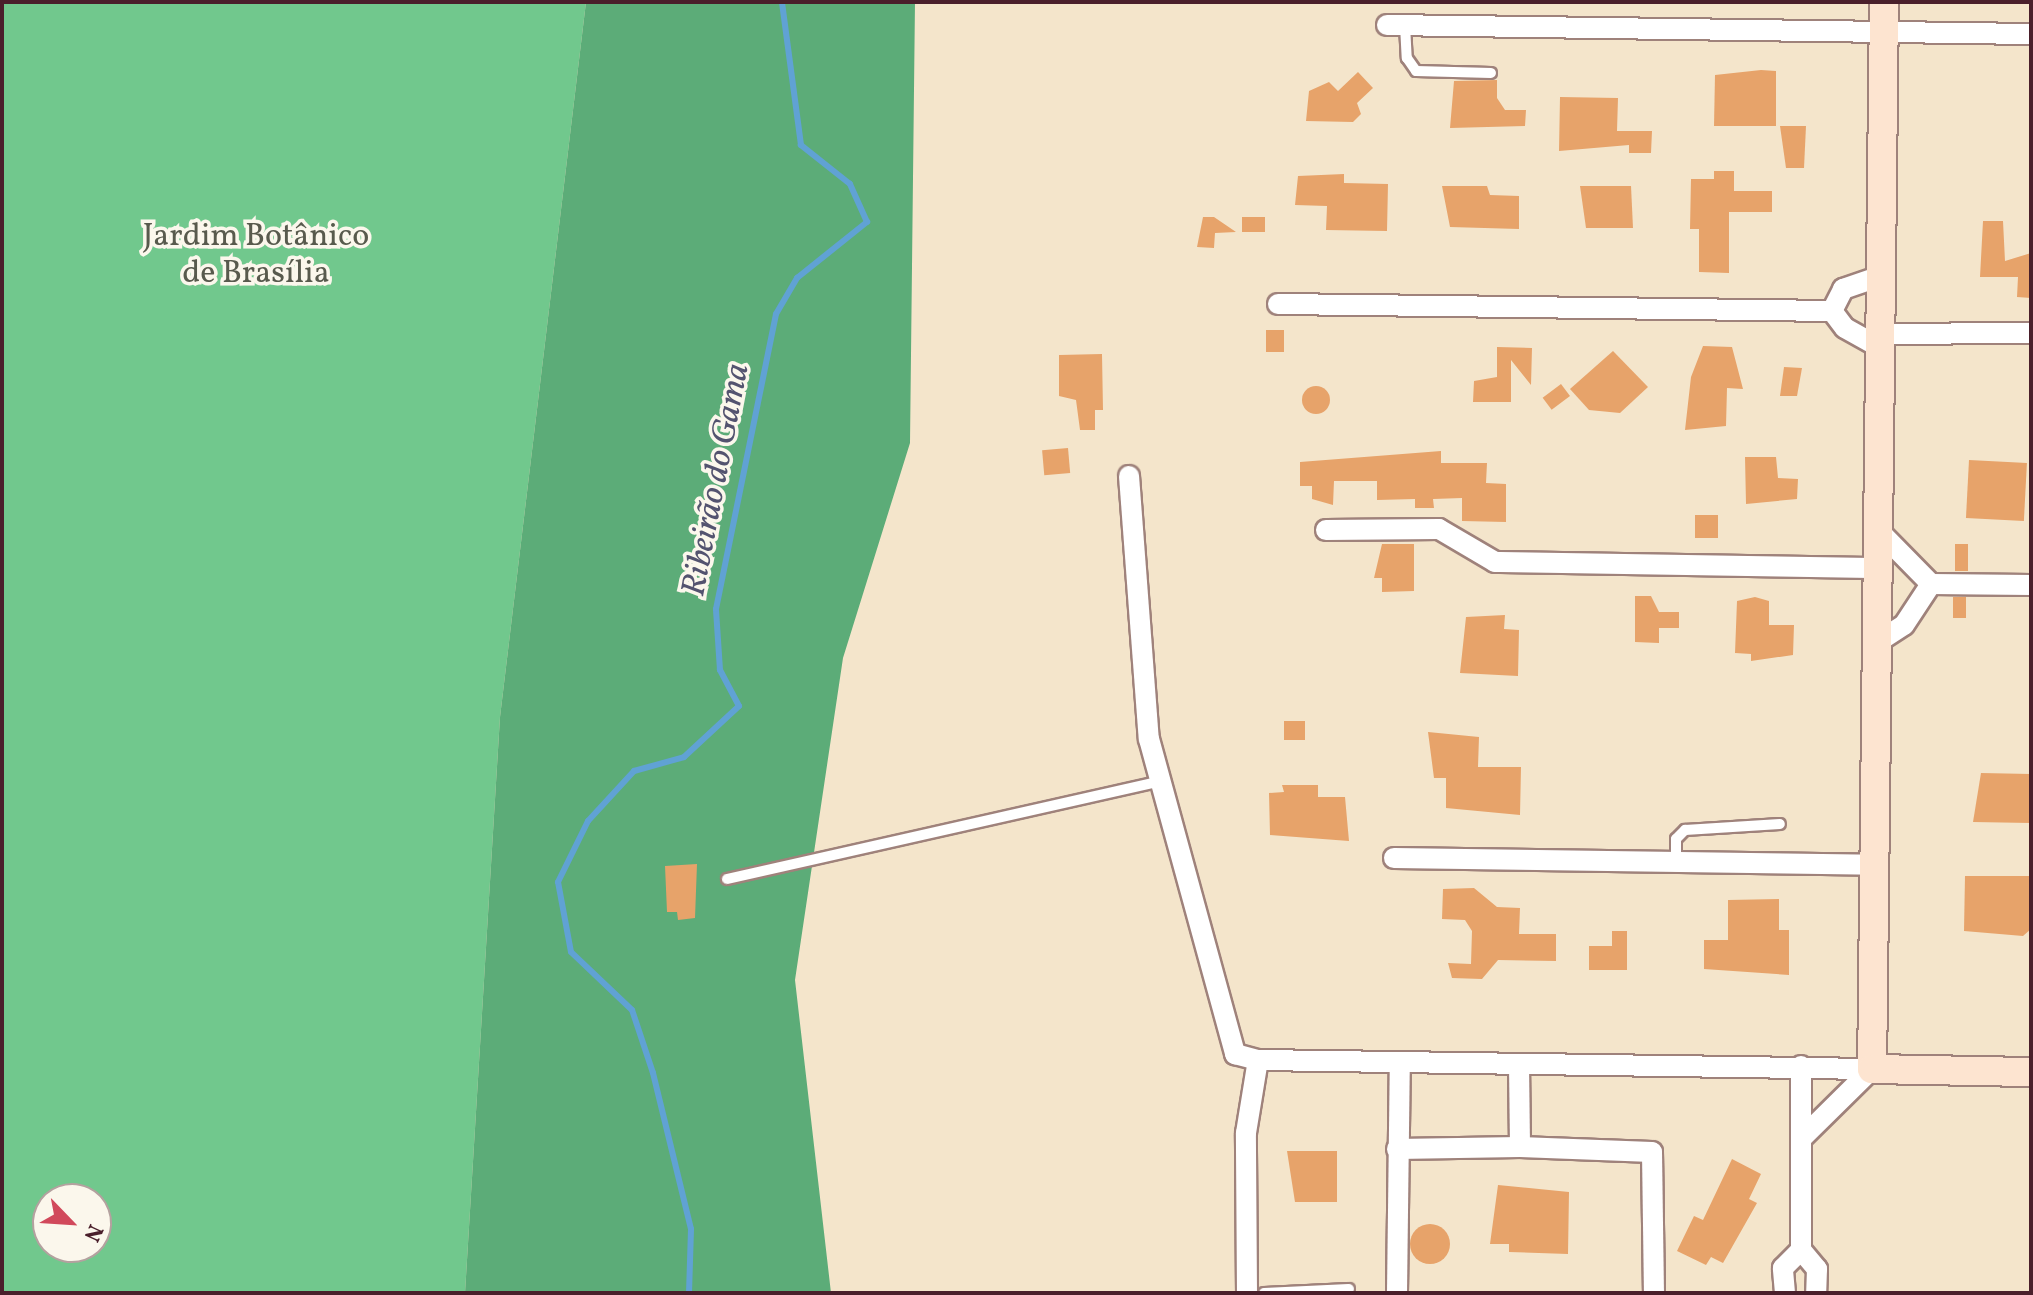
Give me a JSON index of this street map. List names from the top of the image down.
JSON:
{
  "water": ["Ribeirão do Gama"],
  "parks": ["Jardim Botânico de Brasília"],
  "north": "bottom right"
}
